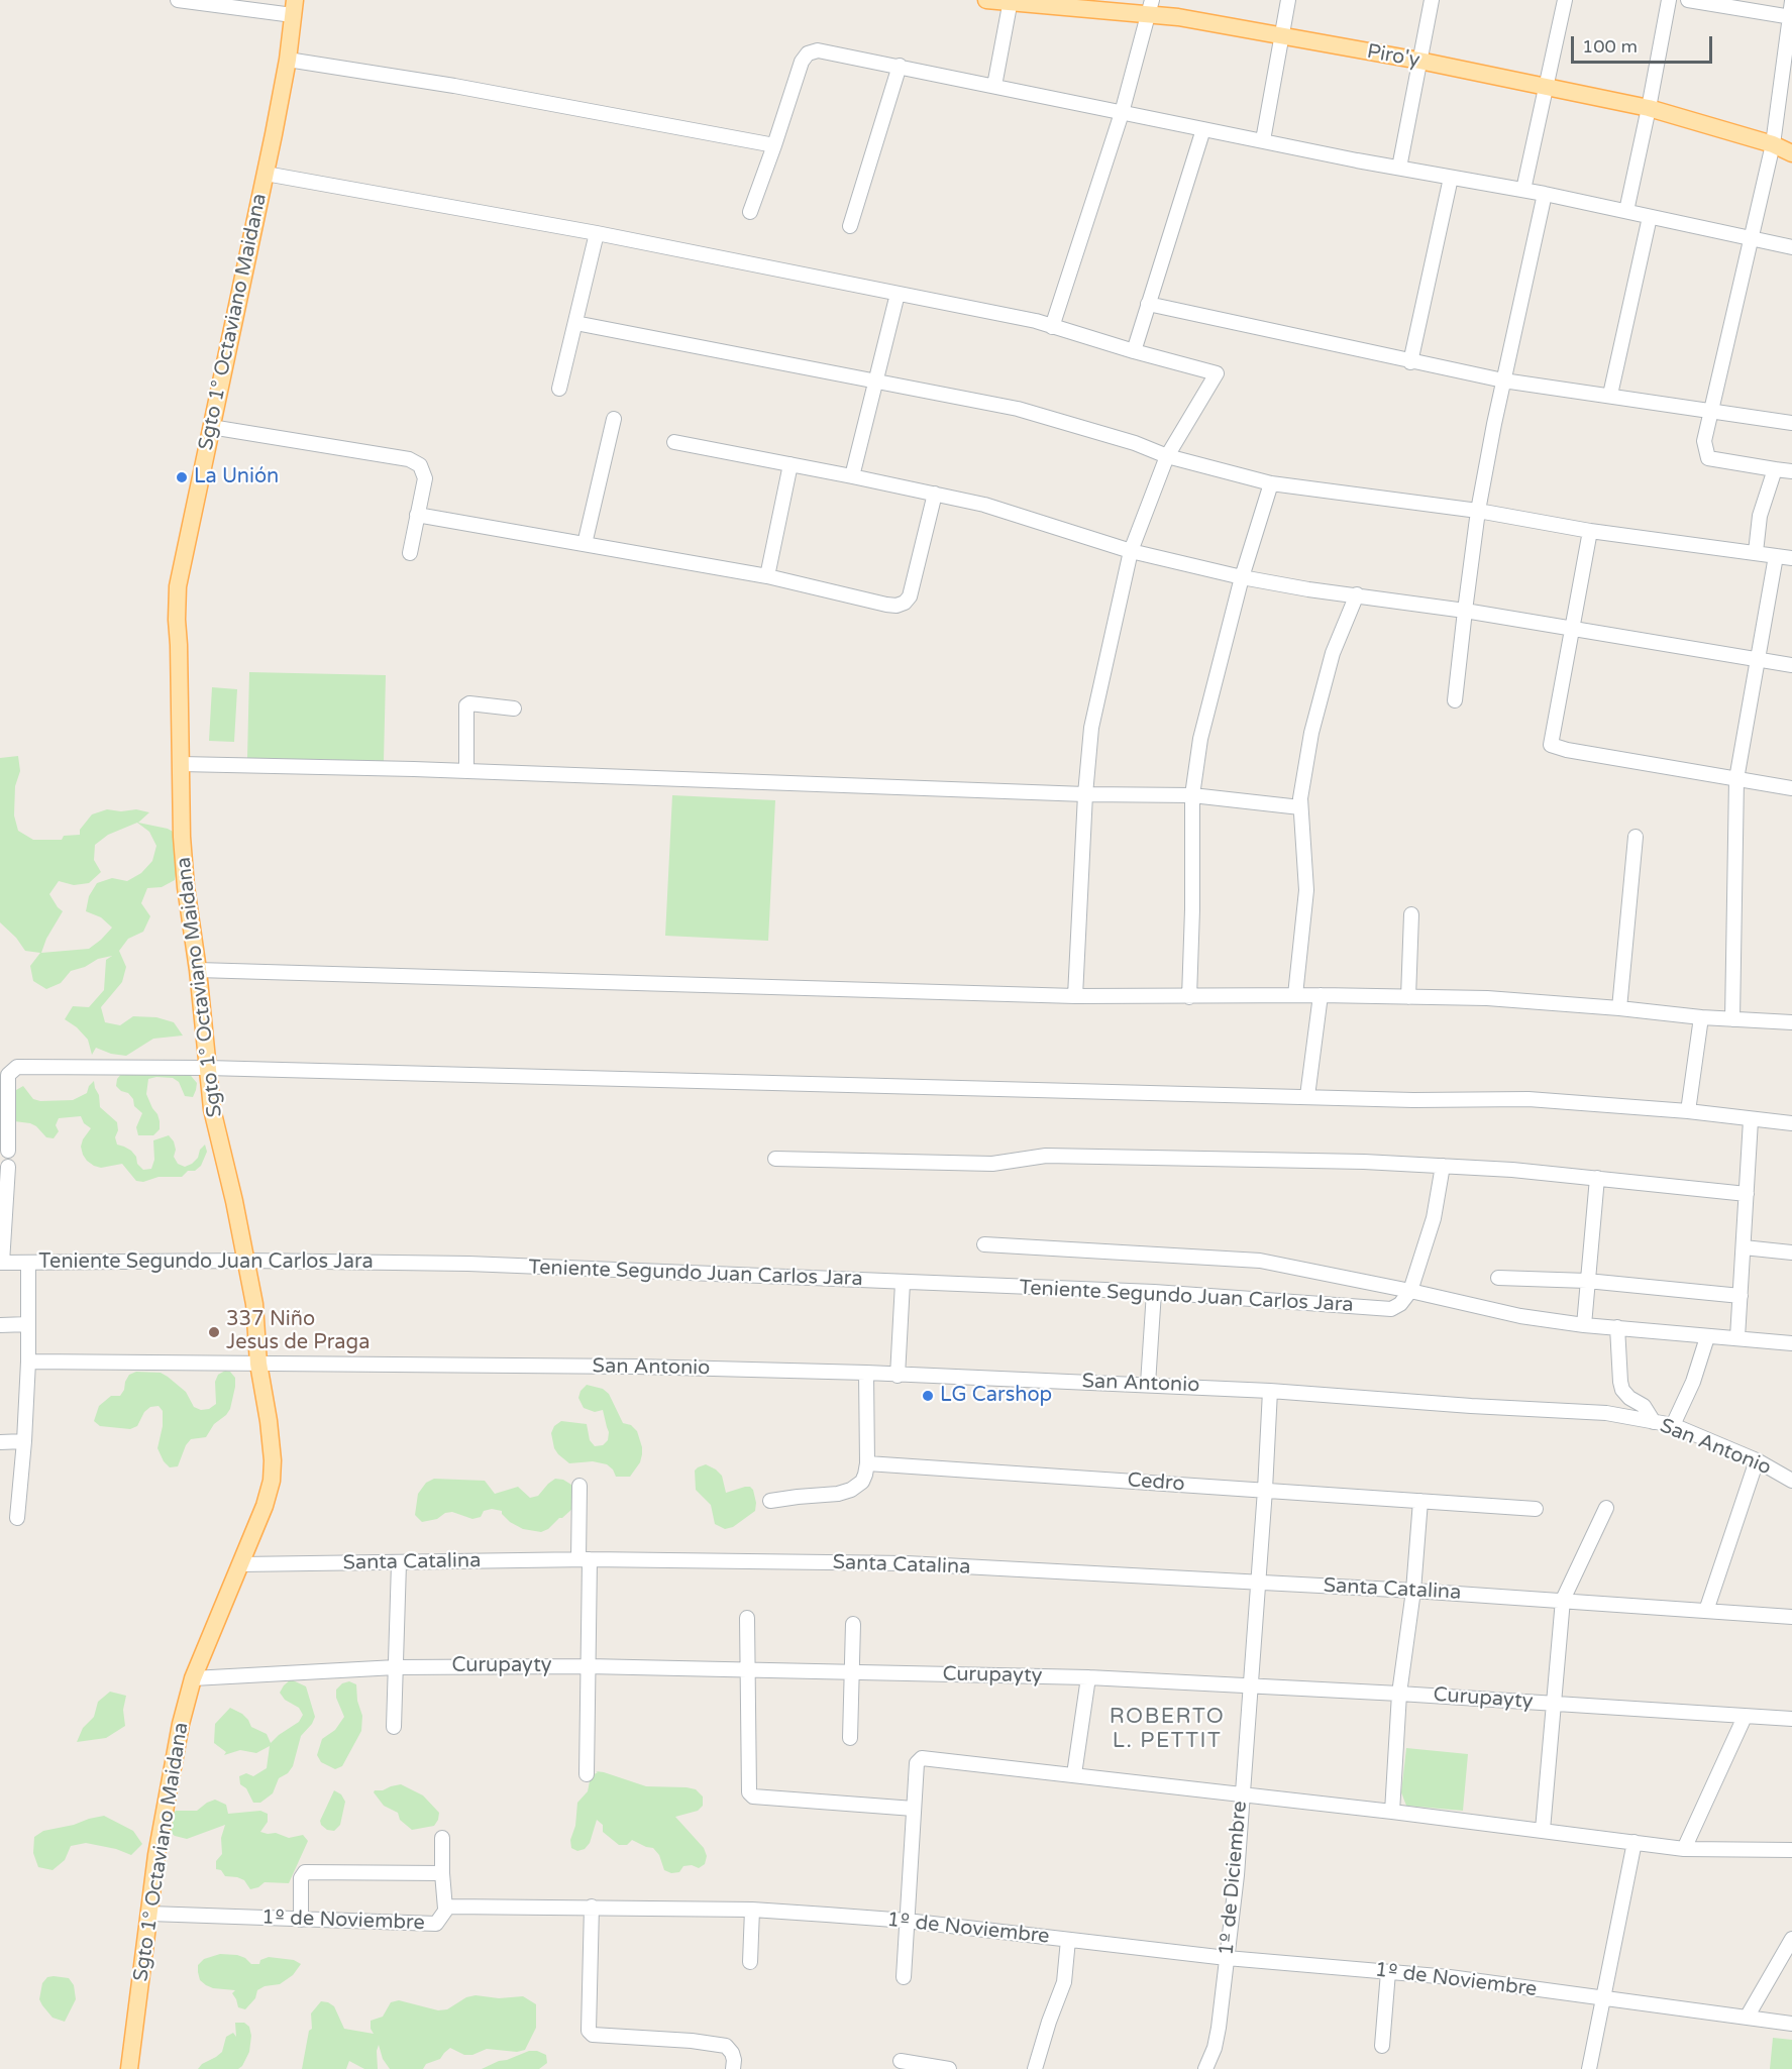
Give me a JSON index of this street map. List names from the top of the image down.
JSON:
{
  "streets": {
    "main road": ["Piro'y", "Sgto 1° Octaviano Maidana"],
    "street": [
      "Teniente Segundo Juan Carlos Jara",
      "San Antonio",
      "Cedro",
      "Santa Catalina",
      "Curupayty",
      "1º de Diciembre",
      "1º de Noviembre"
    ]
  },
  "crossings": [
    ["Sgto 1° Octaviano Maidana", "Teniente Segundo Juan Carlos Jara"],
    ["Sgto 1° Octaviano Maidana", "San Antonio"],
    ["Sgto 1° Octaviano Maidana", "Santa Catalina"],
    ["Sgto 1° Octaviano Maidana", "Curupayty"],
    ["Sgto 1° Octaviano Maidana", "1º de Noviembre"],
    ["San Antonio", "1º de Diciembre"],
    ["Cedro", "1º de Diciembre"],
    ["Santa Catalina", "1º de Diciembre"],
    ["Curupayty", "1º de Diciembre"],
    ["1º de Diciembre", "1º de Noviembre"]
  ],
  "districts": ["ROBERTO L. PETTIT"],
  "places": ["La Unión", "337 Niño Jesus de Praga", "LG Carshop"],
  "scale_bar": "100 m"
}
